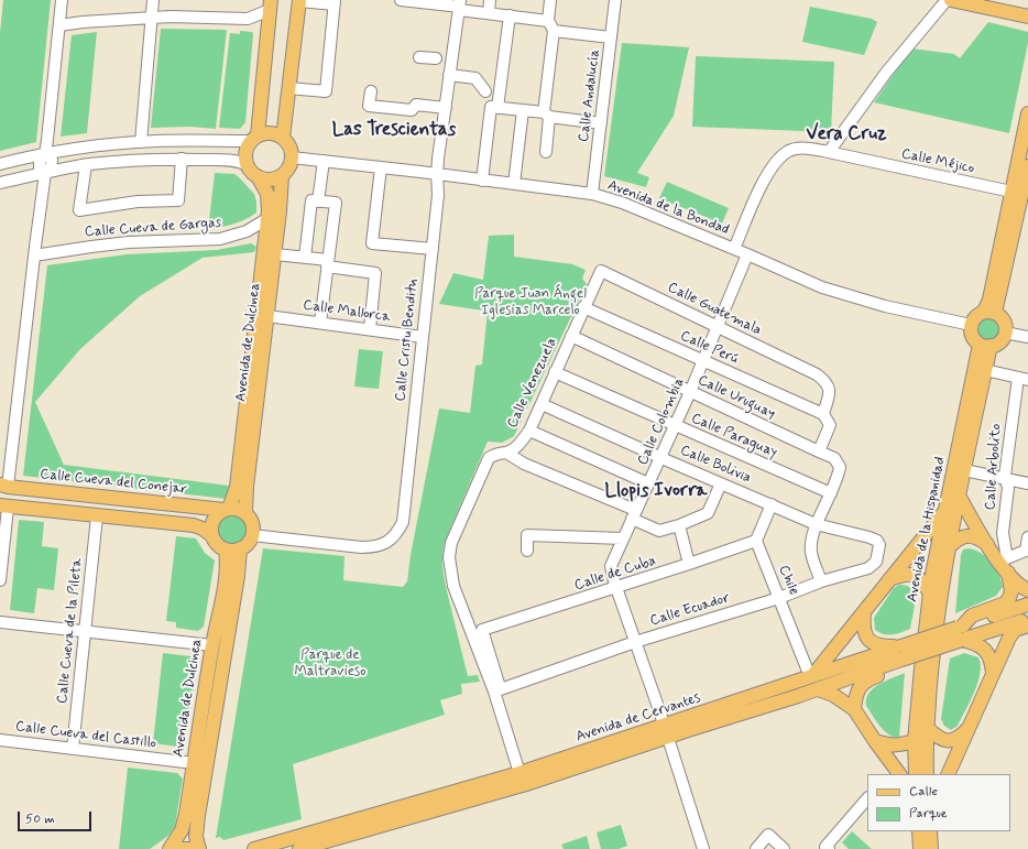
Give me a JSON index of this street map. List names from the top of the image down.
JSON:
{
  "streets": {
    "main road": [
      "Avenida de Dulcinea",
      "Calle Cueva del Conejar",
      "Avenida de la Hispanidad",
      "Avenida de Cervantes"
    ],
    "street": [
      "Calle Andalucía",
      "Calle Méjico",
      "Avenida de la Bondad",
      "Calle Cueva de Gargas",
      "Calle Guatemala",
      "Calle Mallorca",
      "Calle Cristu Benditu",
      "Calle Perú",
      "Calle Venezuela",
      "Calle Uruguay",
      "Calle Colombia",
      "Calle Paraguay",
      "Calle Bolivia",
      "Calle Arbolito",
      "Calle de Cuba",
      "Chile",
      "Calle Ecuador",
      "Calle Cueva de la Pileta",
      "Calle Cueva del Castillo"
    ]
  },
  "crossings": [
    ["Calle Andalucía", "Avenida de la Bondad"],
    ["Calle Méjico", "Avenida de la Bondad"],
    ["Avenida de la Bondad", "Calle Cristu Benditu"],
    ["Avenida de la Bondad", "Avenida de Dulcinea"],
    ["Avenida de la Bondad", "Calle Colombia"],
    ["Avenida de la Bondad", "Avenida de la Hispanidad"],
    ["Calle Cueva de Gargas", "Avenida de Dulcinea"],
    ["Calle Guatemala", "Calle Perú"],
    ["Calle Guatemala", "Calle Venezuela"],
    ["Calle Guatemala", "Calle Colombia"],
    ["Calle Mallorca", "Calle Cristu Benditu"],
    ["Calle Mallorca", "Avenida de Dulcinea"],
    ["Calle Cristu Benditu", "Avenida de Dulcinea"],
    ["Calle Cristu Benditu", "Calle Cueva del Conejar"],
    ["Avenida de Dulcinea", "Calle Cueva del Conejar"],
    ["Avenida de Dulcinea", "Calle Cueva del Castillo"],
    ["Calle Perú", "Calle Venezuela"],
    ["Calle Perú", "Calle Colombia"],
    ["Calle Venezuela", "Calle Uruguay"],
    ["Calle Venezuela", "Calle Paraguay"],
    ["Calle Venezuela", "Calle Bolivia"],
    ["Calle Venezuela", "Calle de Cuba"],
    ["Calle Venezuela", "Calle Ecuador"],
    ["Calle Venezuela", "Avenida de Cervantes"],
    ["Calle Uruguay", "Calle Colombia"],
    ["Calle Uruguay", "Calle Paraguay"],
    ["Calle Colombia", "Calle Paraguay"],
    ["Calle Colombia", "Calle Bolivia"],
    ["Calle Colombia", "Calle de Cuba"],
    ["Calle Colombia", "Calle Ecuador"],
    ["Calle Colombia", "Avenida de Cervantes"],
    ["Calle Bolivia", "Calle Ecuador"],
    ["Calle de Cuba", "Chile"],
    ["Calle de Cuba", "Calle Ecuador"],
    ["Chile", "Calle Ecuador"],
    ["Chile", "Avenida de Cervantes"],
    ["Calle Cueva de la Pileta", "Calle Cueva del Castillo"]
  ],
  "districts": ["Las Trescientas", "Vera Cruz", "Llopis Ivorra"],
  "parks": ["Parque Juan Ángel Iglesias Marcelo", "Parque de Maltravieso"],
  "legend": ["Calle", "Parque"],
  "scale_bar": "50 m"
}
